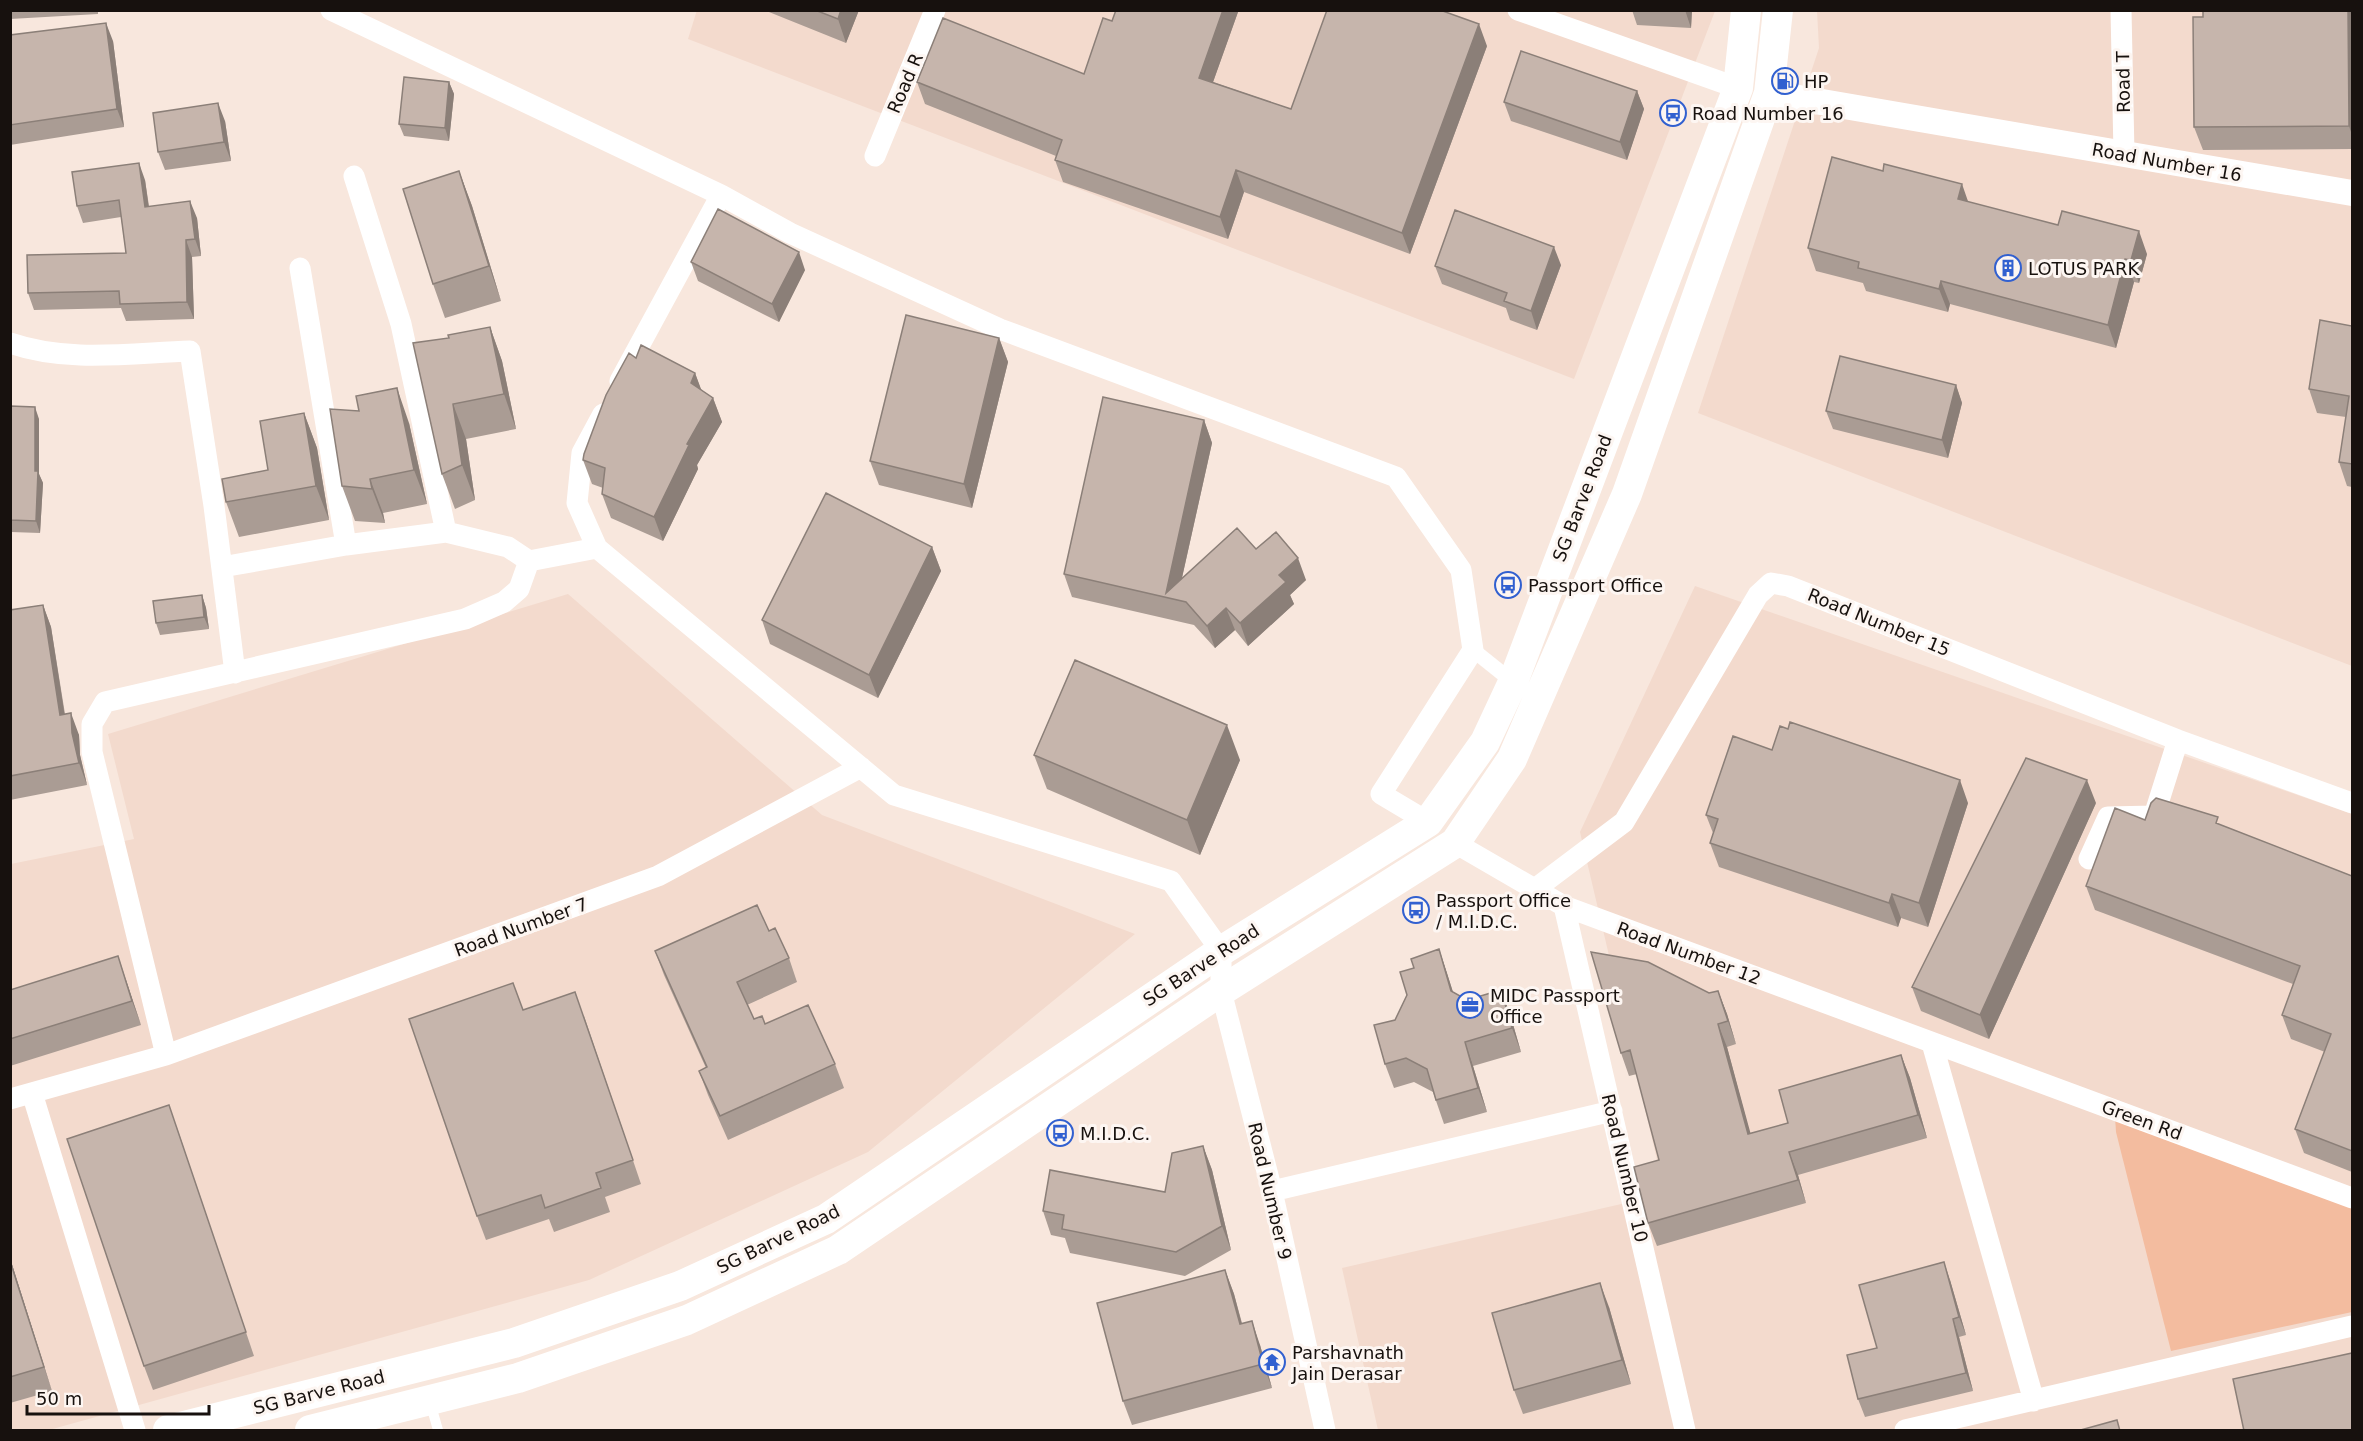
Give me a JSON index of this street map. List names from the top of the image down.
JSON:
{
  "streets": {
    "main road": ["SG Barve Road"],
    "street": [
      "Road T",
      "Road R",
      "Road Number 16",
      "Road Number 15",
      "Road Number 7",
      "Road Number 12",
      "Green Rd",
      "Road Number 10",
      "Road Number 9"
    ]
  },
  "crossings": [
    ["Road T", "Road Number 16"],
    ["Road Number 16", "SG Barve Road"],
    ["SG Barve Road", "Road Number 12"],
    ["SG Barve Road", "Road Number 9"],
    ["Road Number 15", "Road Number 12"],
    ["Road Number 12", "Green Rd"],
    ["Road Number 12", "Road Number 10"]
  ],
  "places": {
    "fuel station": ["HP"],
    "bus stop": [
      "Road Number 16",
      "Passport Office",
      "Passport Office / M.I.D.C.",
      "M.I.D.C."
    ],
    "building": ["LOTUS PARK"],
    "office": ["MIDC Passport Office"],
    "temple": ["Parshavnath Jain Derasar"]
  },
  "scale_bar": "50 m"
}
